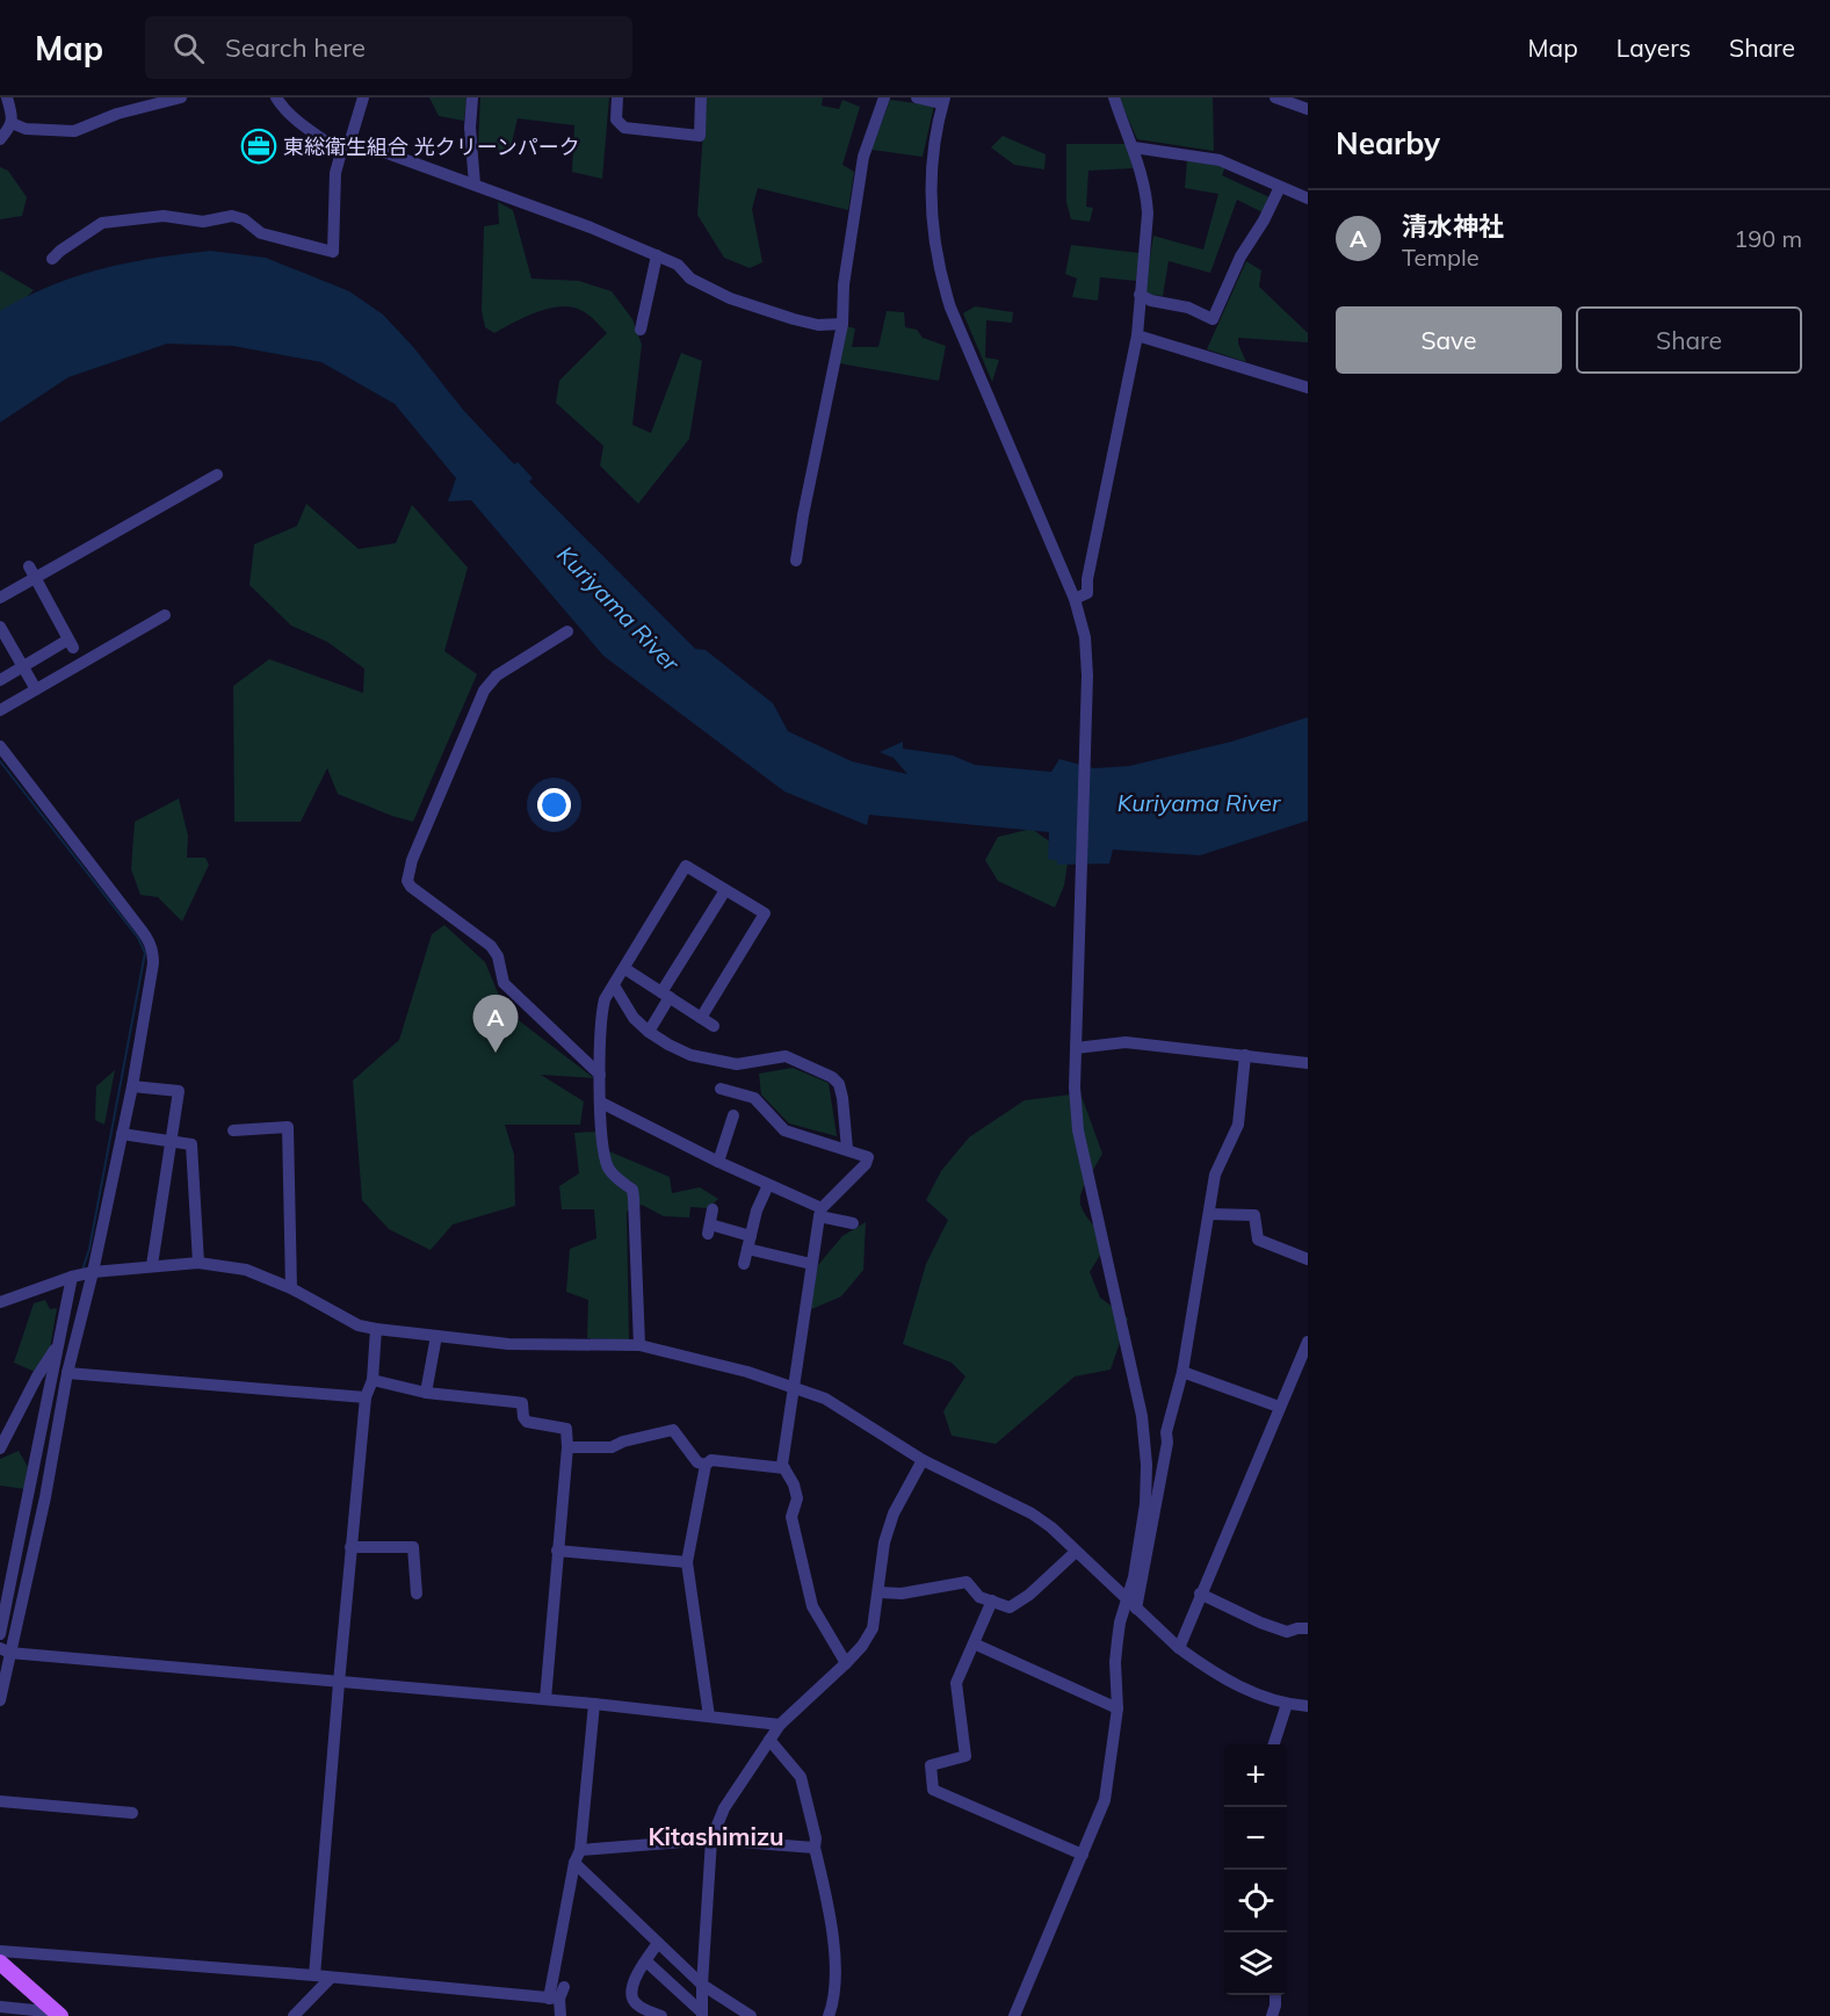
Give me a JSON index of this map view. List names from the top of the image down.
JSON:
{
  "districts": ["Kitashimizu"],
  "water": ["Kuriyama River"],
  "places": {
    "office": ["東総衛生組合 光クリーンパーク"]
  },
  "page": {
    "header": "Map",
    "search": "Search here",
    "nav": ["Map", "Layers", "Share"],
    "heading": "Nearby",
    "list": [
      {
        "mark": "A",
        "name": "清水神社",
        "note": "Temple",
        "value": "190 m"
      }
    ],
    "buttons": ["Save", "Share"],
    "pins": "A",
    "map_buttons": ["+", "−"]
  }
}
